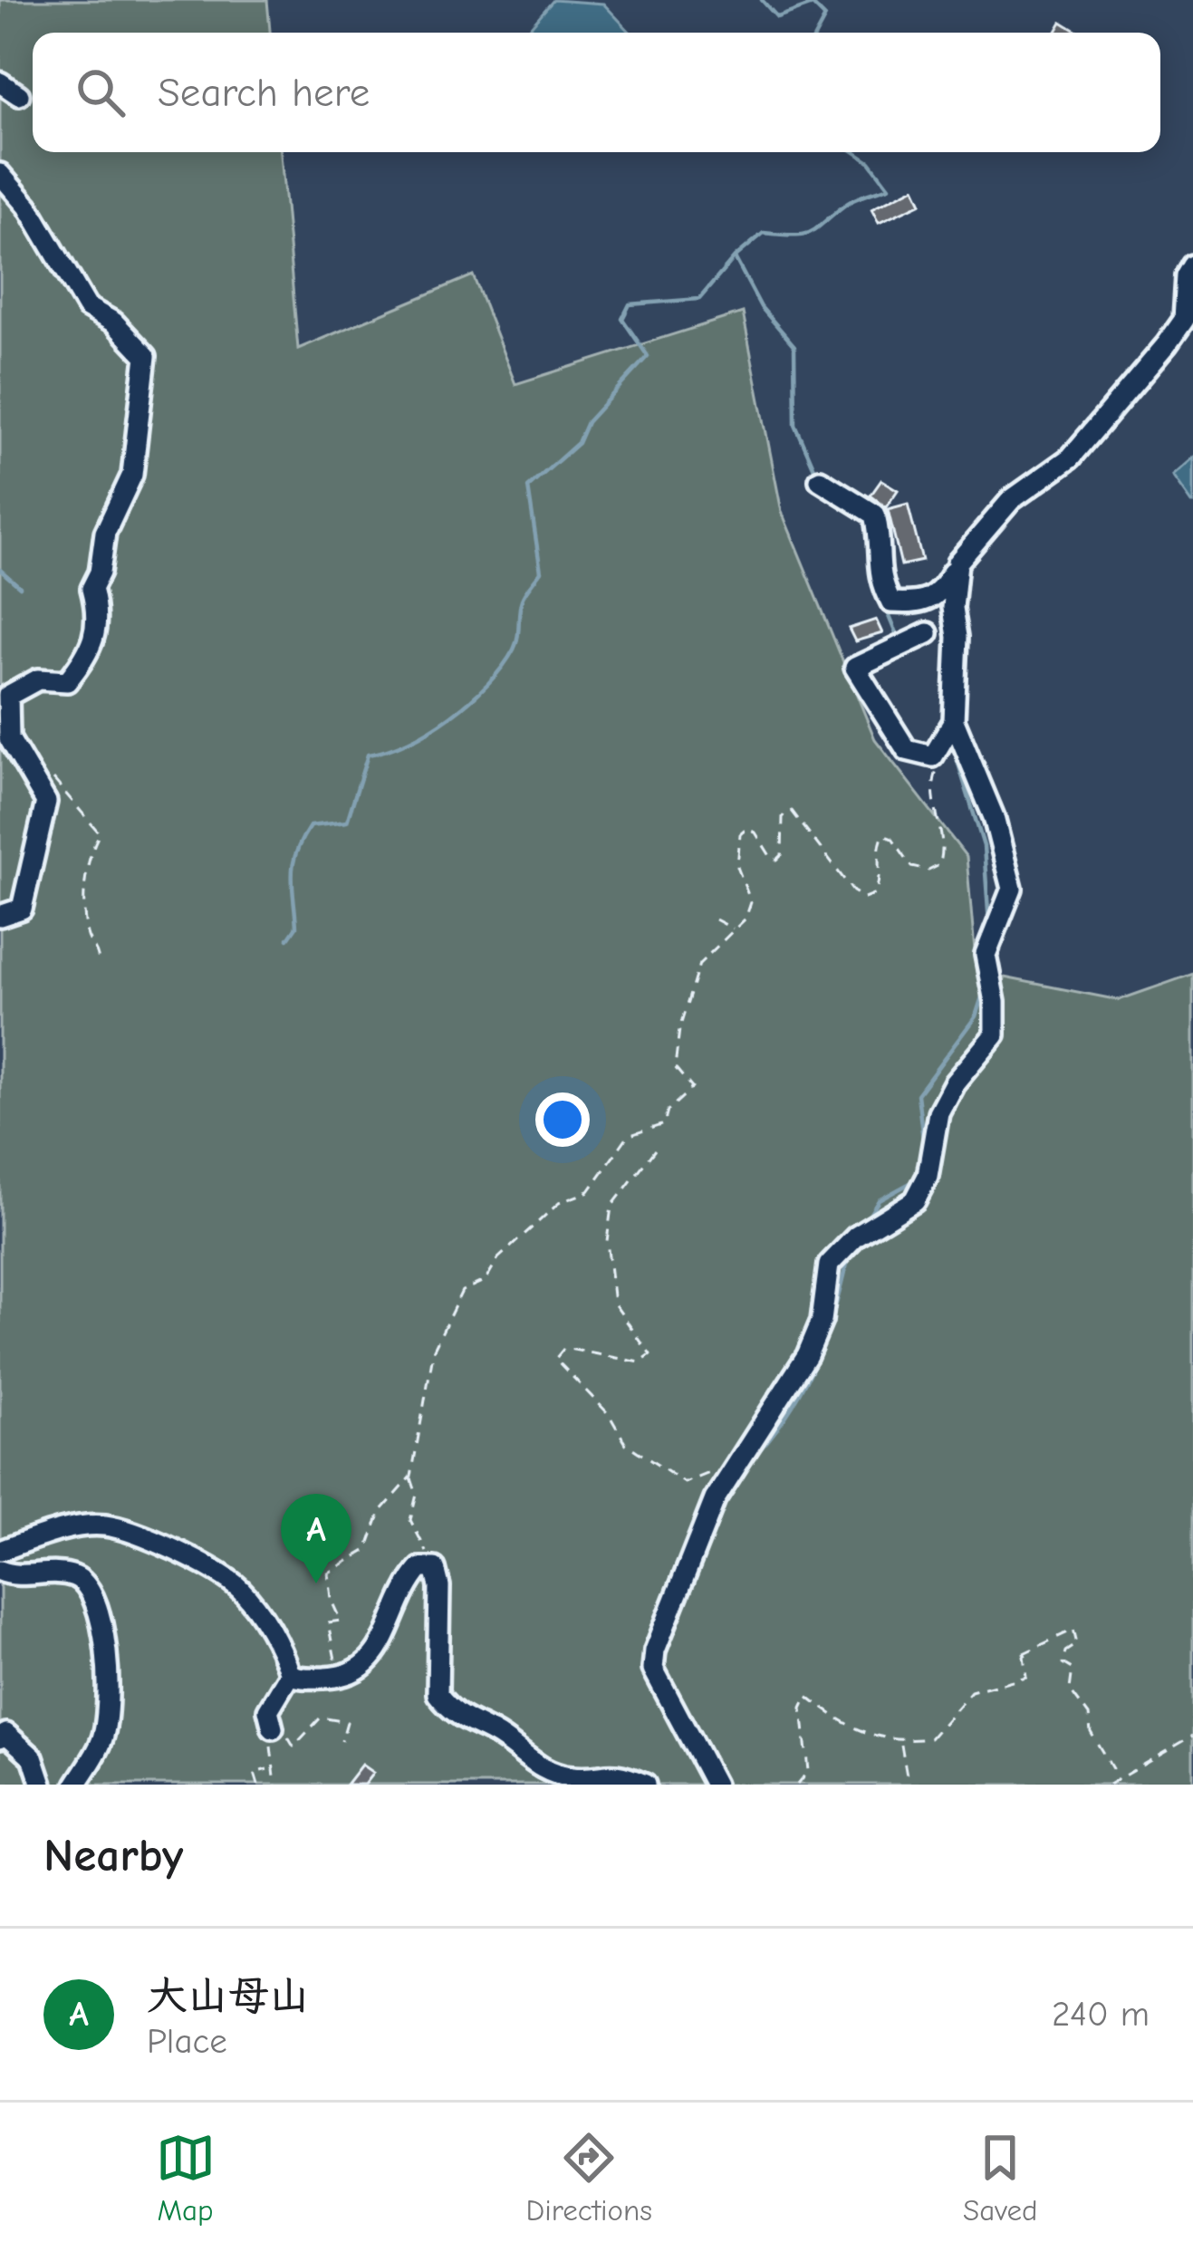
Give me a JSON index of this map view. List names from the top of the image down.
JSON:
{
  "page": {
    "search": "Search here",
    "pins": "A",
    "heading": "Nearby",
    "list": [
      {
        "mark": "A",
        "name": "大山母山",
        "note": "Place",
        "value": "240 m"
      }
    ],
    "nav": ["Map", "Directions", "Saved"]
  }
}
